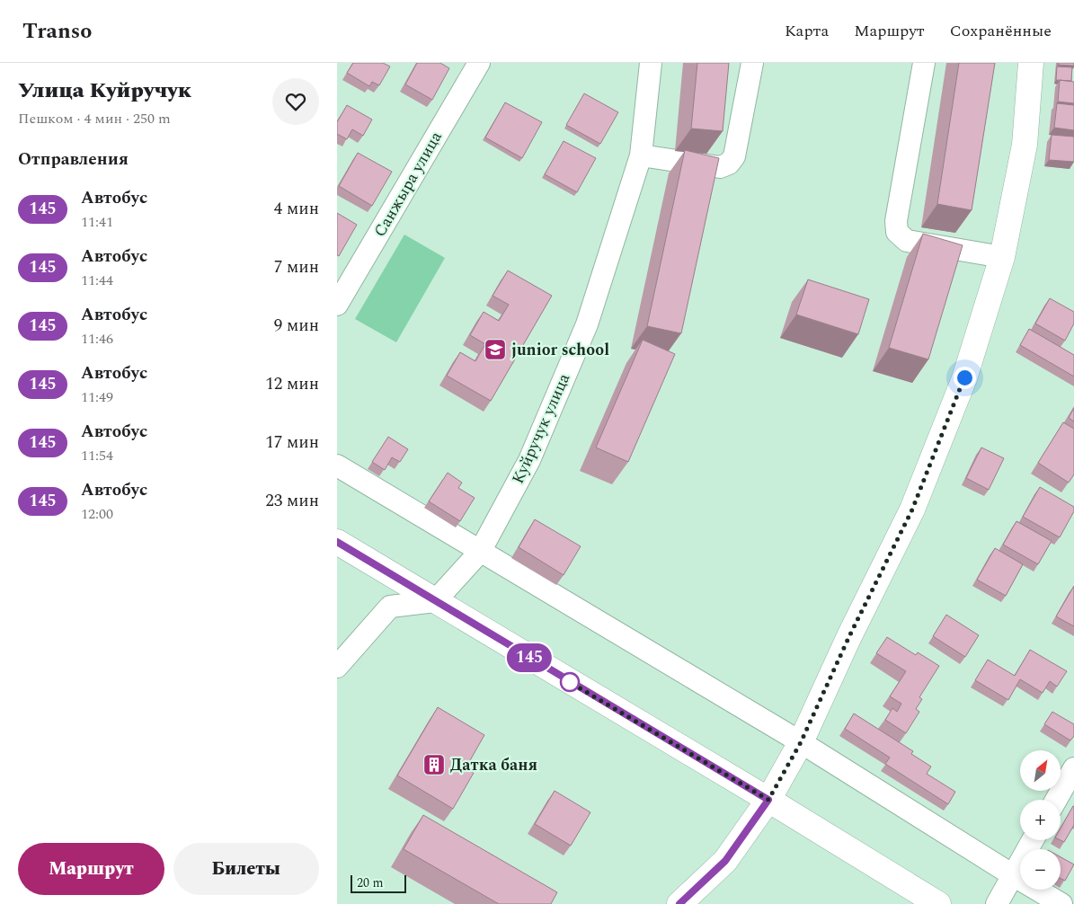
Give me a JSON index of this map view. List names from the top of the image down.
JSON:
{
  "streets": {
    "street": ["Санжыра улица", "Куйручук улица"]
  },
  "places": {
    "school or university": ["junior school"],
    "building": ["Датка баня"]
  },
  "lines": ["bus line 145"],
  "scale_bar": "20 m",
  "north": "top right",
  "page": {
    "header": "Transo",
    "nav": ["Карта", "Маршрут", "Сохранённые"],
    "heading": [
      ["Улица Куйручук", "Пешком · 4 мин · 250 m"],
      "Отправления"
    ],
    "on_map": "145",
    "list": [
      {
        "mark": "145",
        "name": "Автобус",
        "note": "11:41",
        "value": "4 мин"
      },
      {
        "mark": "145",
        "name": "Автобус",
        "note": "11:44",
        "value": "7 мин"
      },
      {
        "mark": "145",
        "name": "Автобус",
        "note": "11:46",
        "value": "9 мин"
      },
      {
        "mark": "145",
        "name": "Автобус",
        "note": "11:49",
        "value": "12 мин"
      },
      {
        "mark": "145",
        "name": "Автобус",
        "note": "11:54",
        "value": "17 мин"
      },
      {
        "mark": "145",
        "name": "Автобус",
        "note": "12:00",
        "value": "23 мин"
      }
    ],
    "map_buttons": ["+", "−"],
    "buttons": ["Маршрут", "Билеты"],
    "scale": "20 m"
  }
}
